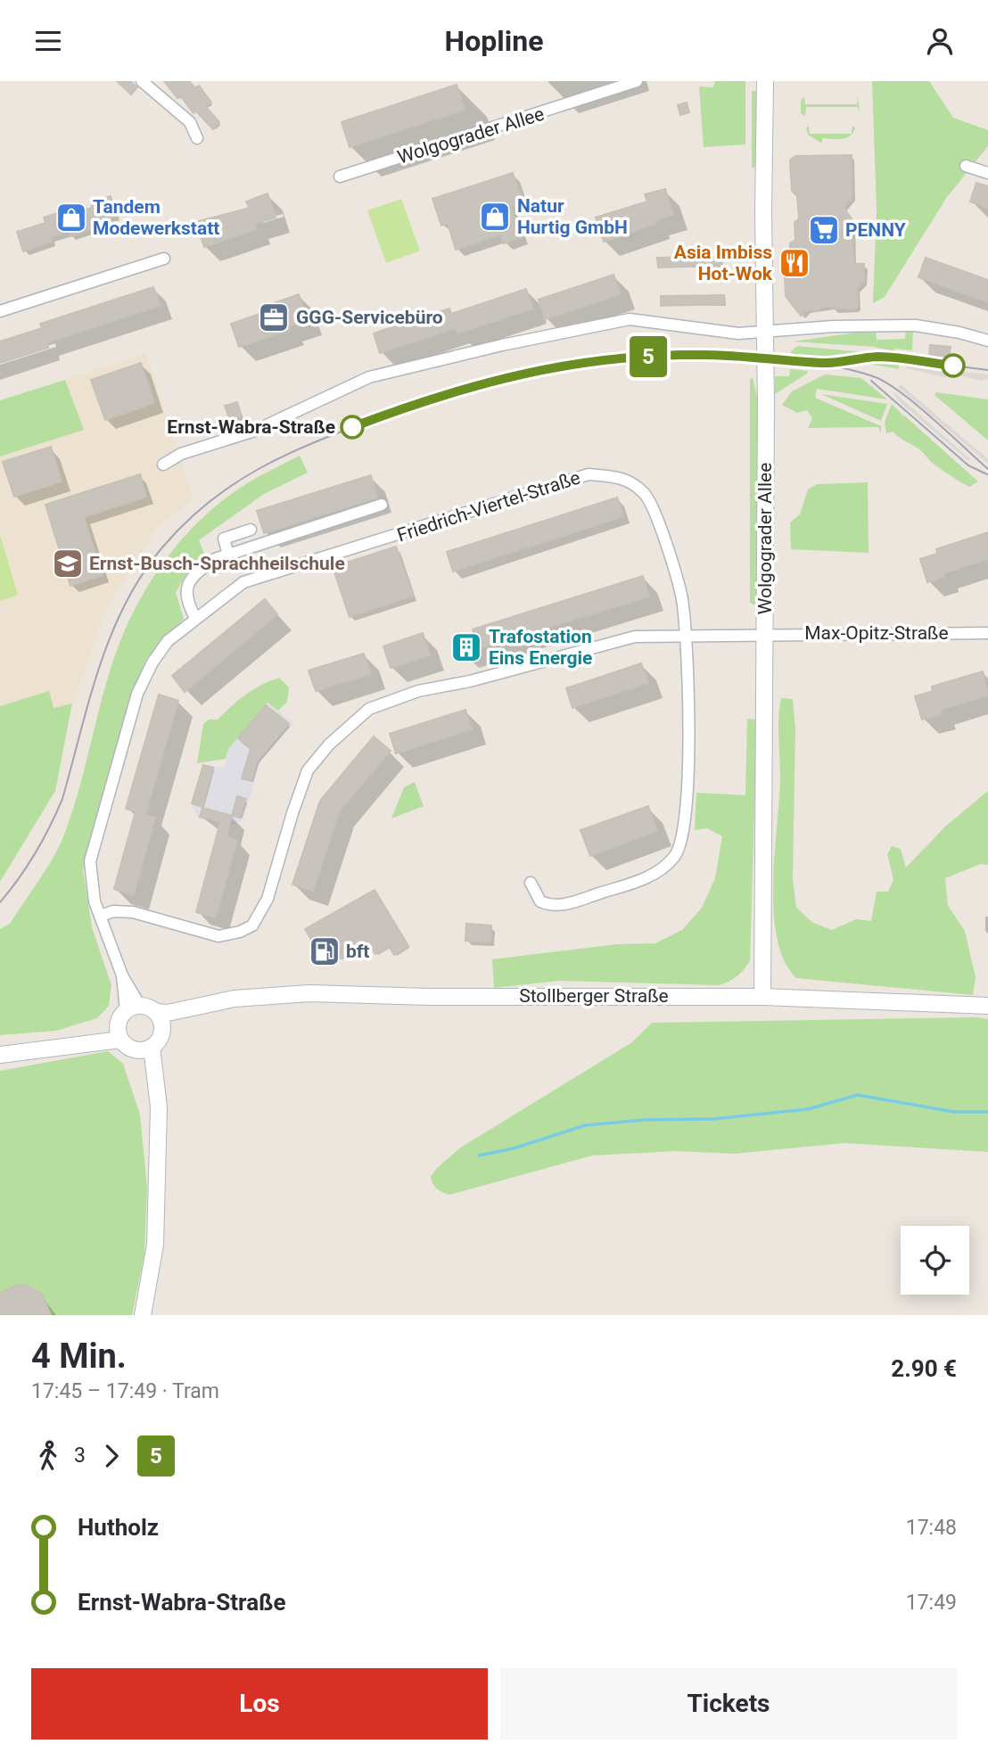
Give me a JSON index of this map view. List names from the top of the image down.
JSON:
{
  "streets": {
    "main road": ["Wolgograder Allee", "Stollberger Straße"],
    "street": ["Friedrich-Viertel-Straße", "Max-Opitz-Straße"]
  },
  "crossings": [
    ["Wolgograder Allee", "Max-Opitz-Straße"],
    ["Wolgograder Allee", "Stollberger Straße"]
  ],
  "places": {
    "shop": ["Natur Hurtig GmbH", "Tandem Modewerkstatt"],
    "supermarket": ["PENNY"],
    "restaurant": ["Asia Imbiss Hot-Wok"],
    "office": ["GGG-Servicebüro"],
    "other": ["Ernst-Wabra-Straße"],
    "school or university": ["Ernst-Busch-Sprachheilschule"],
    "building": ["Trafostation Eins Energie"],
    "fuel station": ["bft"]
  },
  "lines": ["tram line 5"],
  "page": {
    "header": "Hopline",
    "on_map": "5",
    "heading": ["4 Min.", "17:45 – 17:49 · Tram", "2.90 €"],
    "legs": ["3", "5"],
    "list": [
      {
        "name": "Hutholz",
        "value": "17:48"
      },
      {
        "name": "Ernst-Wabra-Straße",
        "value": "17:49"
      }
    ],
    "buttons": ["Los", "Tickets"]
  }
}
